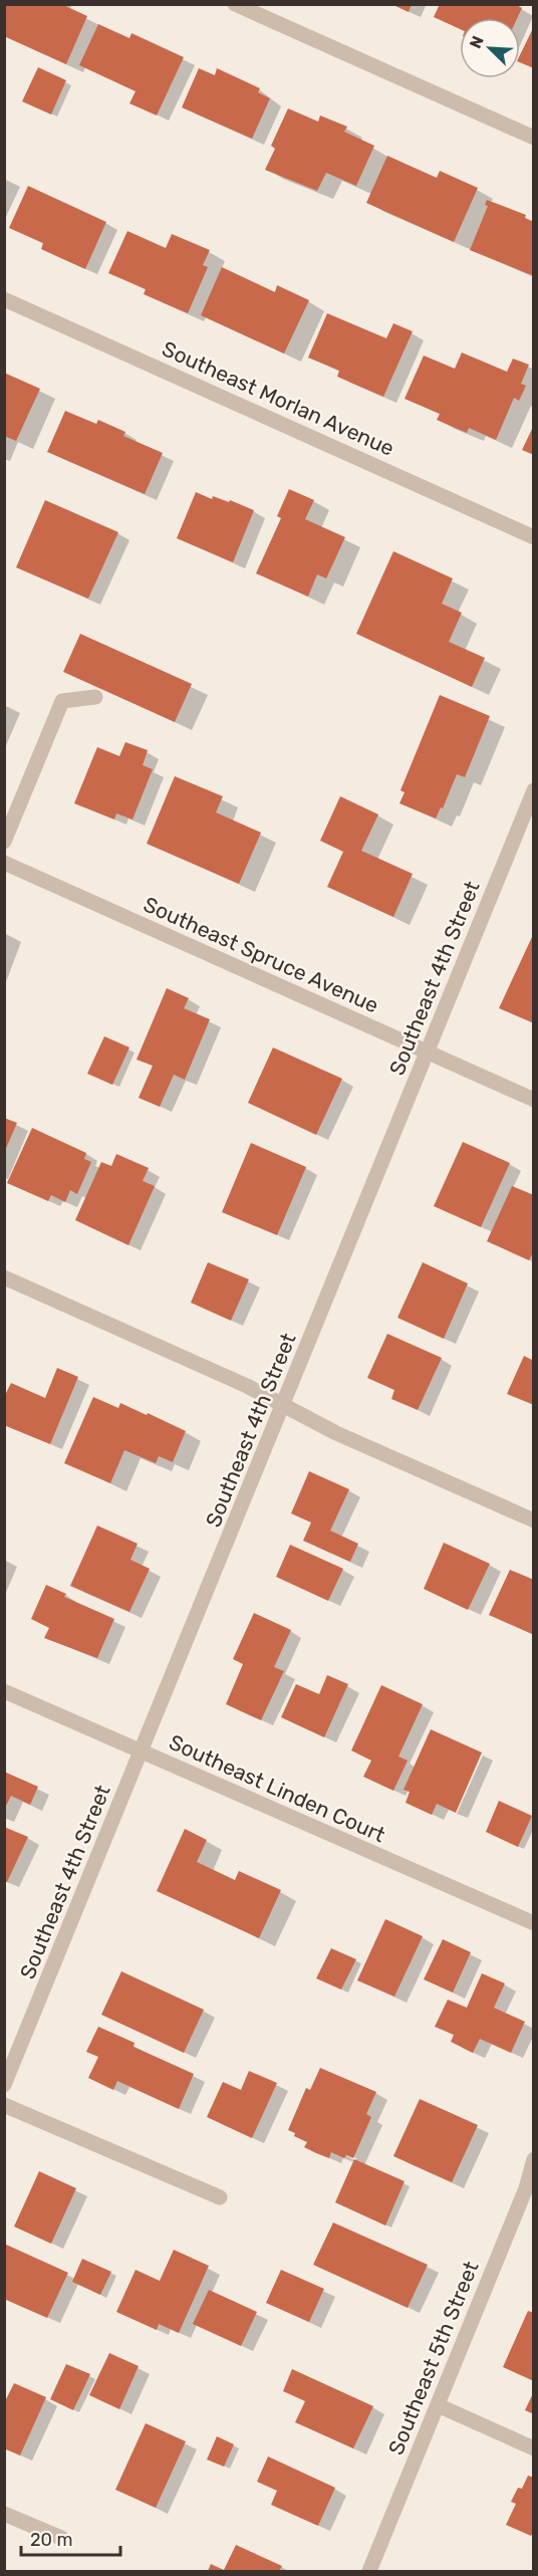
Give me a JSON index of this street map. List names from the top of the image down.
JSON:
{
  "streets": {
    "street": [
      "Southeast Morlan Avenue",
      "Southeast Spruce Avenue",
      "Southeast 4th Street",
      "Southeast Linden Court",
      "Southeast 5th Street"
    ]
  },
  "crossings": [
    ["Southeast Spruce Avenue", "Southeast 4th Street"],
    ["Southeast 4th Street", "Southeast Linden Court"]
  ],
  "scale_bar": "20 m",
  "north": "top left"
}
